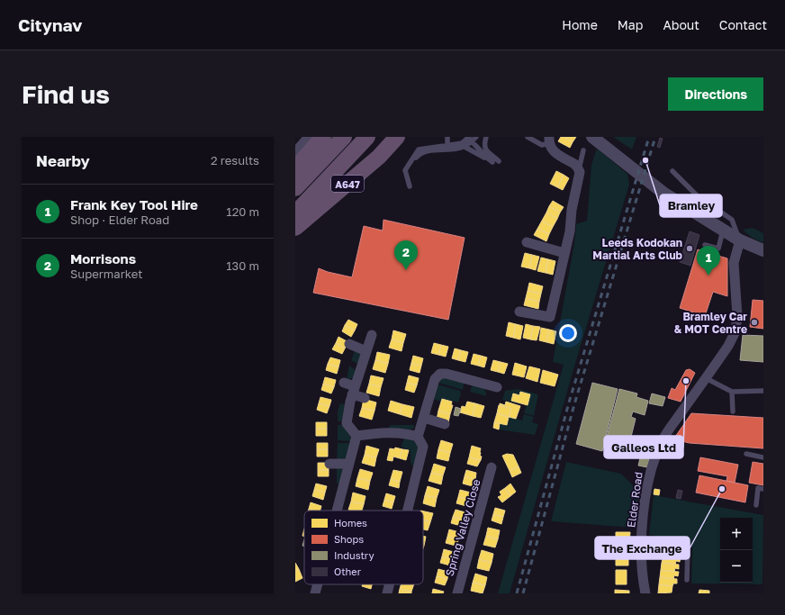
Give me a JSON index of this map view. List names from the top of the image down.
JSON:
{
  "streets": {
    "highway": ["A647"],
    "street": ["Elder Road", "Spring Valley Close"]
  },
  "places": [
    "Bramley",
    "Leeds Kodokan Martial Arts Club",
    "Bramley Car & MOT Centre",
    "Galleos Ltd",
    "The Exchange"
  ],
  "legend": [
    "Homes",
    "Shops",
    "Industry",
    "Other"
  ],
  "page": {
    "header": "Citynav",
    "nav": [
      "Home",
      "Map",
      "About",
      "Contact"
    ],
    "buttons": "Directions",
    "title": "Find us",
    "heading": ["Nearby", "2 results"],
    "list": [
      {
        "mark": "1",
        "name": "Frank Key Tool Hire",
        "note": "Shop · Elder Road",
        "value": "120 m"
      },
      {
        "mark": "2",
        "name": "Morrisons",
        "note": "Supermarket",
        "value": "130 m"
      }
    ],
    "pins": ["2", "1"],
    "map_buttons": ["+", "−"]
  }
}
